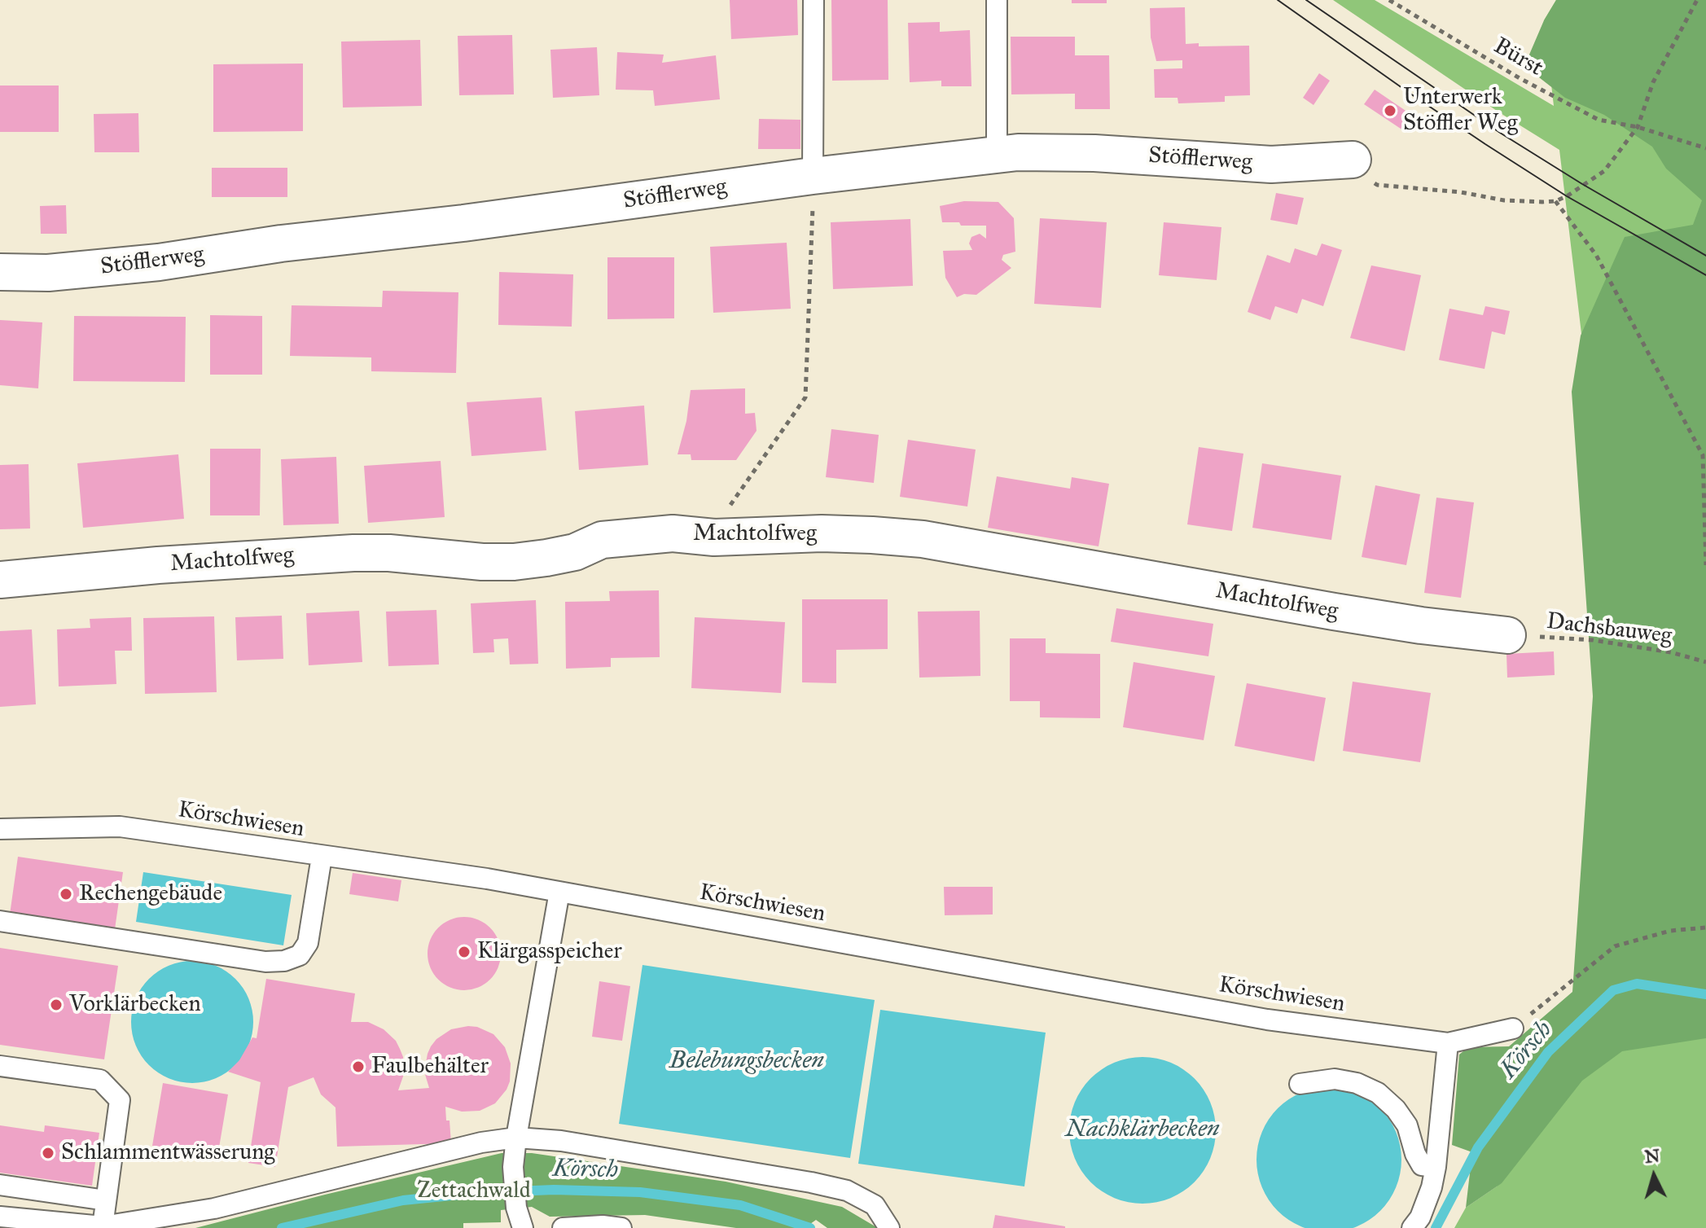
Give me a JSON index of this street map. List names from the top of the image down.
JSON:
{
  "streets": {
    "street": ["Stöfflerweg", "Machtolfweg"],
    "lane": ["Körschwiesen"],
    "path": ["Bürst", "Dachsbauweg"]
  },
  "crossings": [
    ["Machtolfweg", "Dachsbauweg"]
  ],
  "water": ["Körsch", "Belebungsbecken", "Nachklärbecken"],
  "parks": ["Zettachwald"],
  "places": [
    "Unterwerk Stöffler Weg",
    "Rechengebäude",
    "Klärgasspeicher",
    "Vorklärbecken",
    "Faulbehälter",
    "Schlammentwässerung"
  ],
  "north": "top"
}
